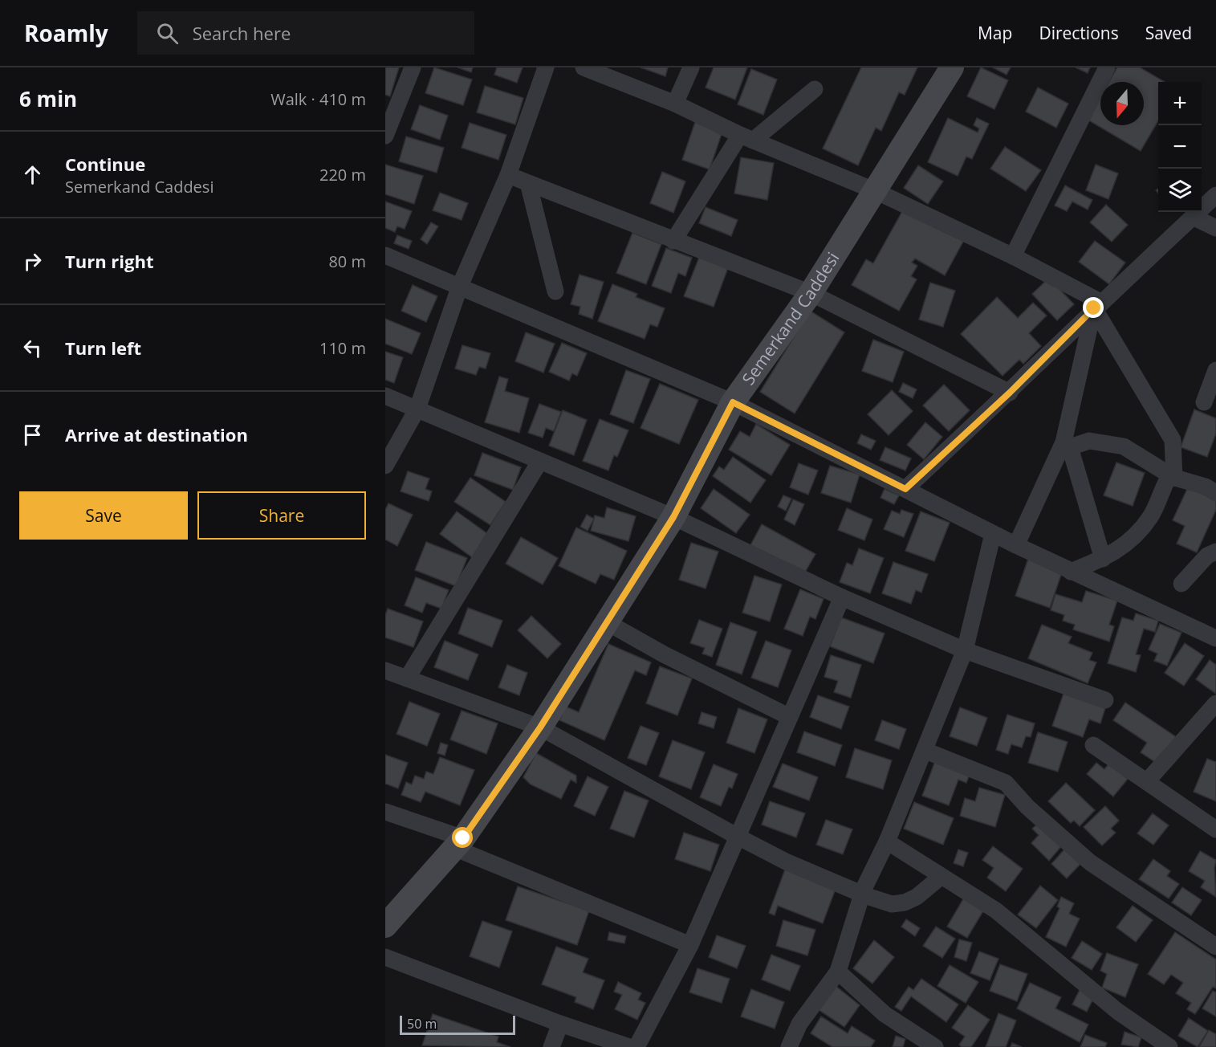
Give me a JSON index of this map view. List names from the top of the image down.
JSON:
{
  "streets": {
    "street": ["Semerkand Caddesi"]
  },
  "scale_bar": "50 m",
  "north": "bottom",
  "page": {
    "header": "Roamly",
    "search": "Search here",
    "nav": ["Map", "Directions", "Saved"],
    "heading": ["6 min", "Walk · 410 m"],
    "map_buttons": ["+", "−"],
    "list": [
      ["Continue", "Semerkand Caddesi", "220 m"],
      ["Turn right", "80 m"],
      ["Turn left", "110 m"],
      "Arrive at destination"
    ],
    "buttons": ["Save", "Share"],
    "scale": "50 m"
  }
}
